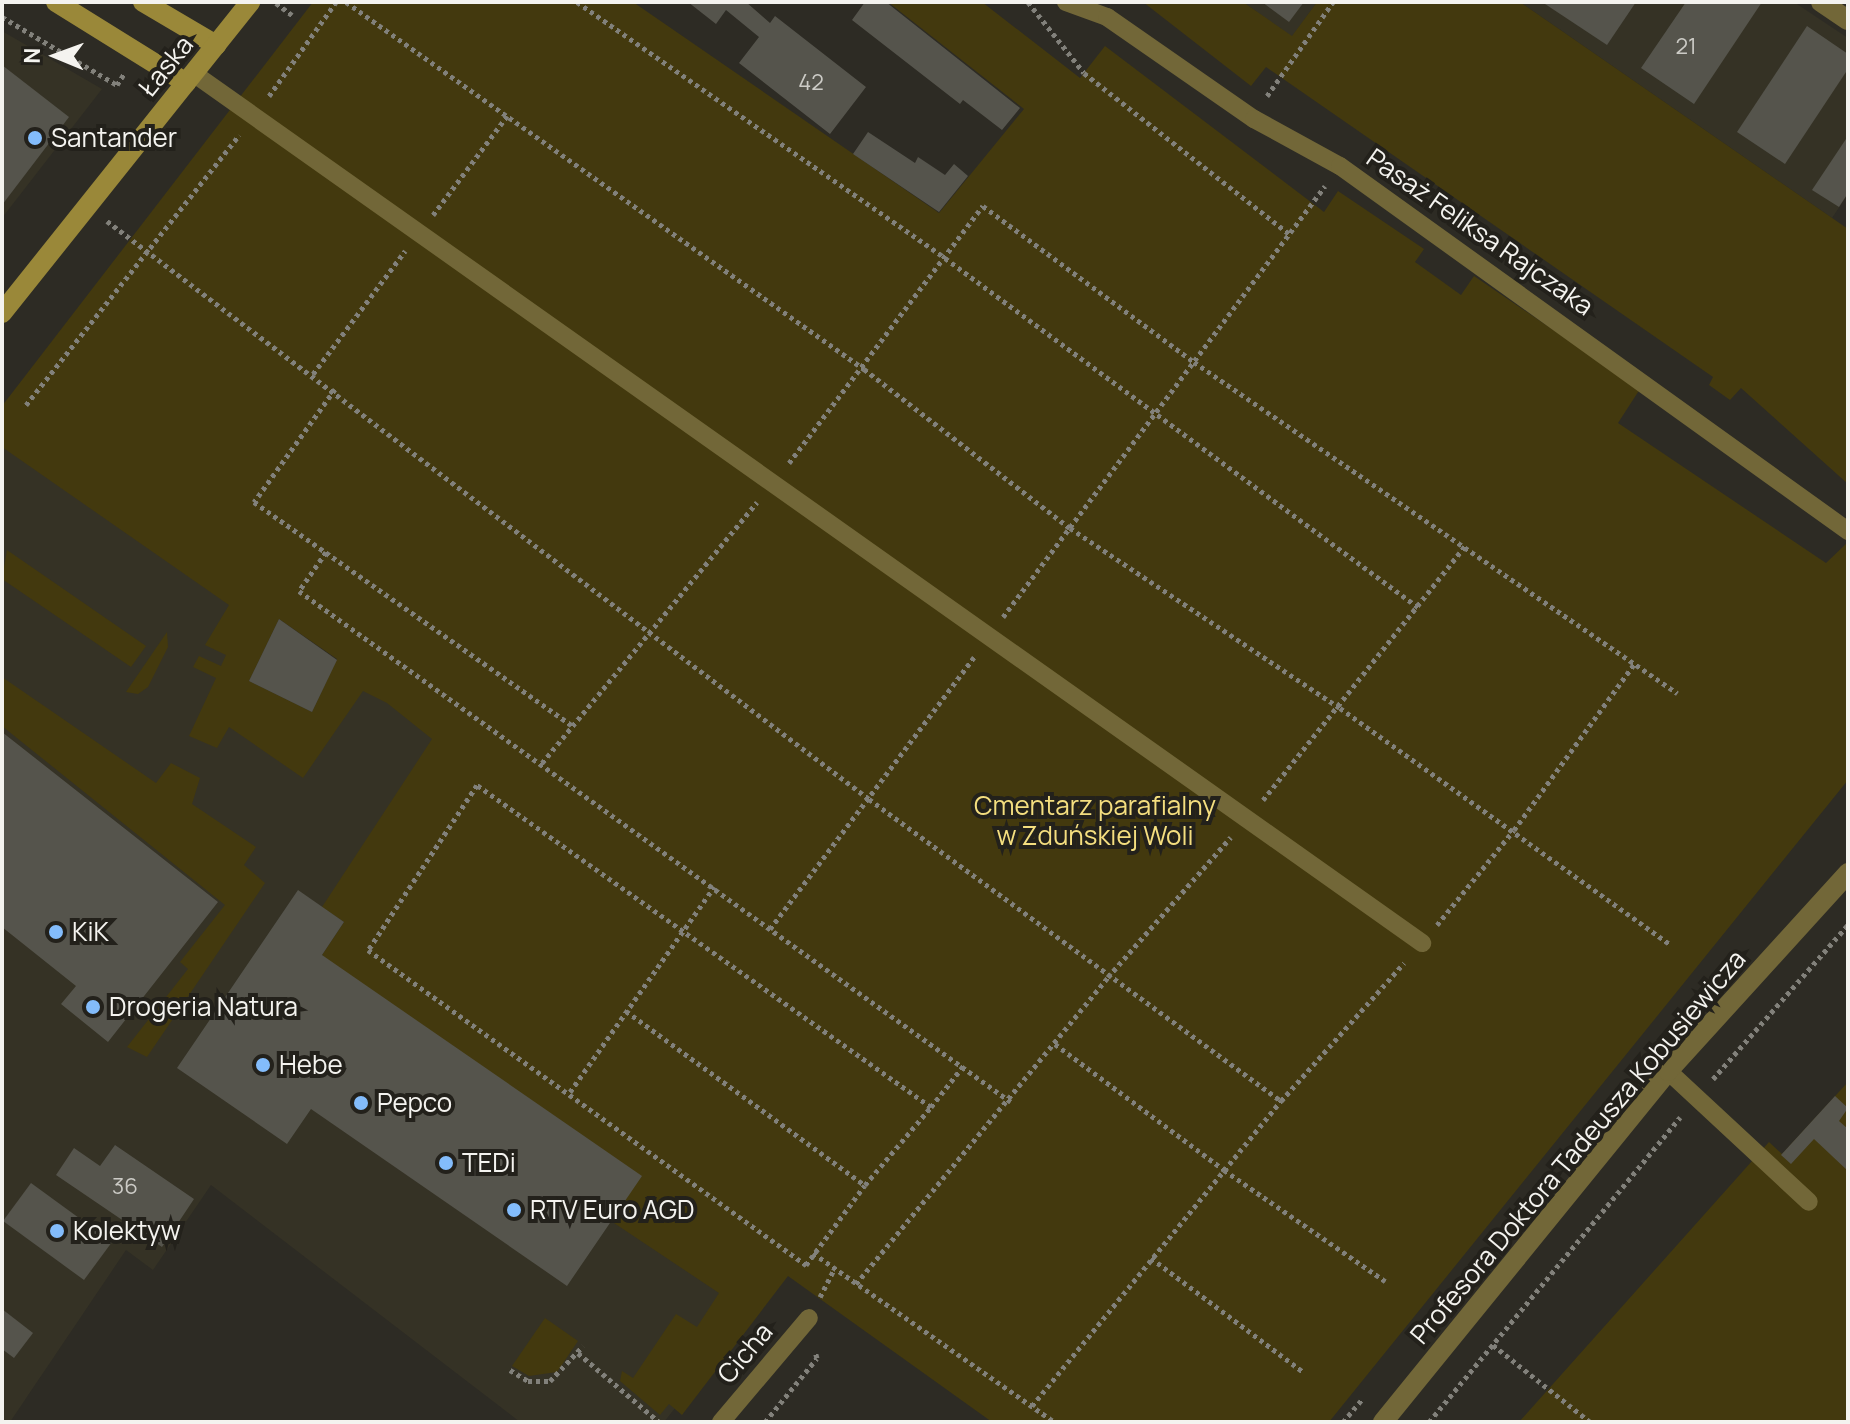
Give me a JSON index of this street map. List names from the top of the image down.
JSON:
{
  "streets": {
    "street": ["Łaska", "Profesora Doktora Tadeusza Kobusiewicza"],
    "lane": ["Pasaż Feliksa Rajczaka", "Cicha"]
  },
  "parks": ["Cmentarz parafialny w Zduńskiej Woli"],
  "places": [
    "Santander",
    "KiK",
    "Drogeria Natura",
    "Hebe",
    "Pepco",
    "TEDi",
    "RTV Euro AGD",
    "Kolektyw"
  ],
  "house_numbers": ["21", "42", "36"],
  "north": "left"
}
